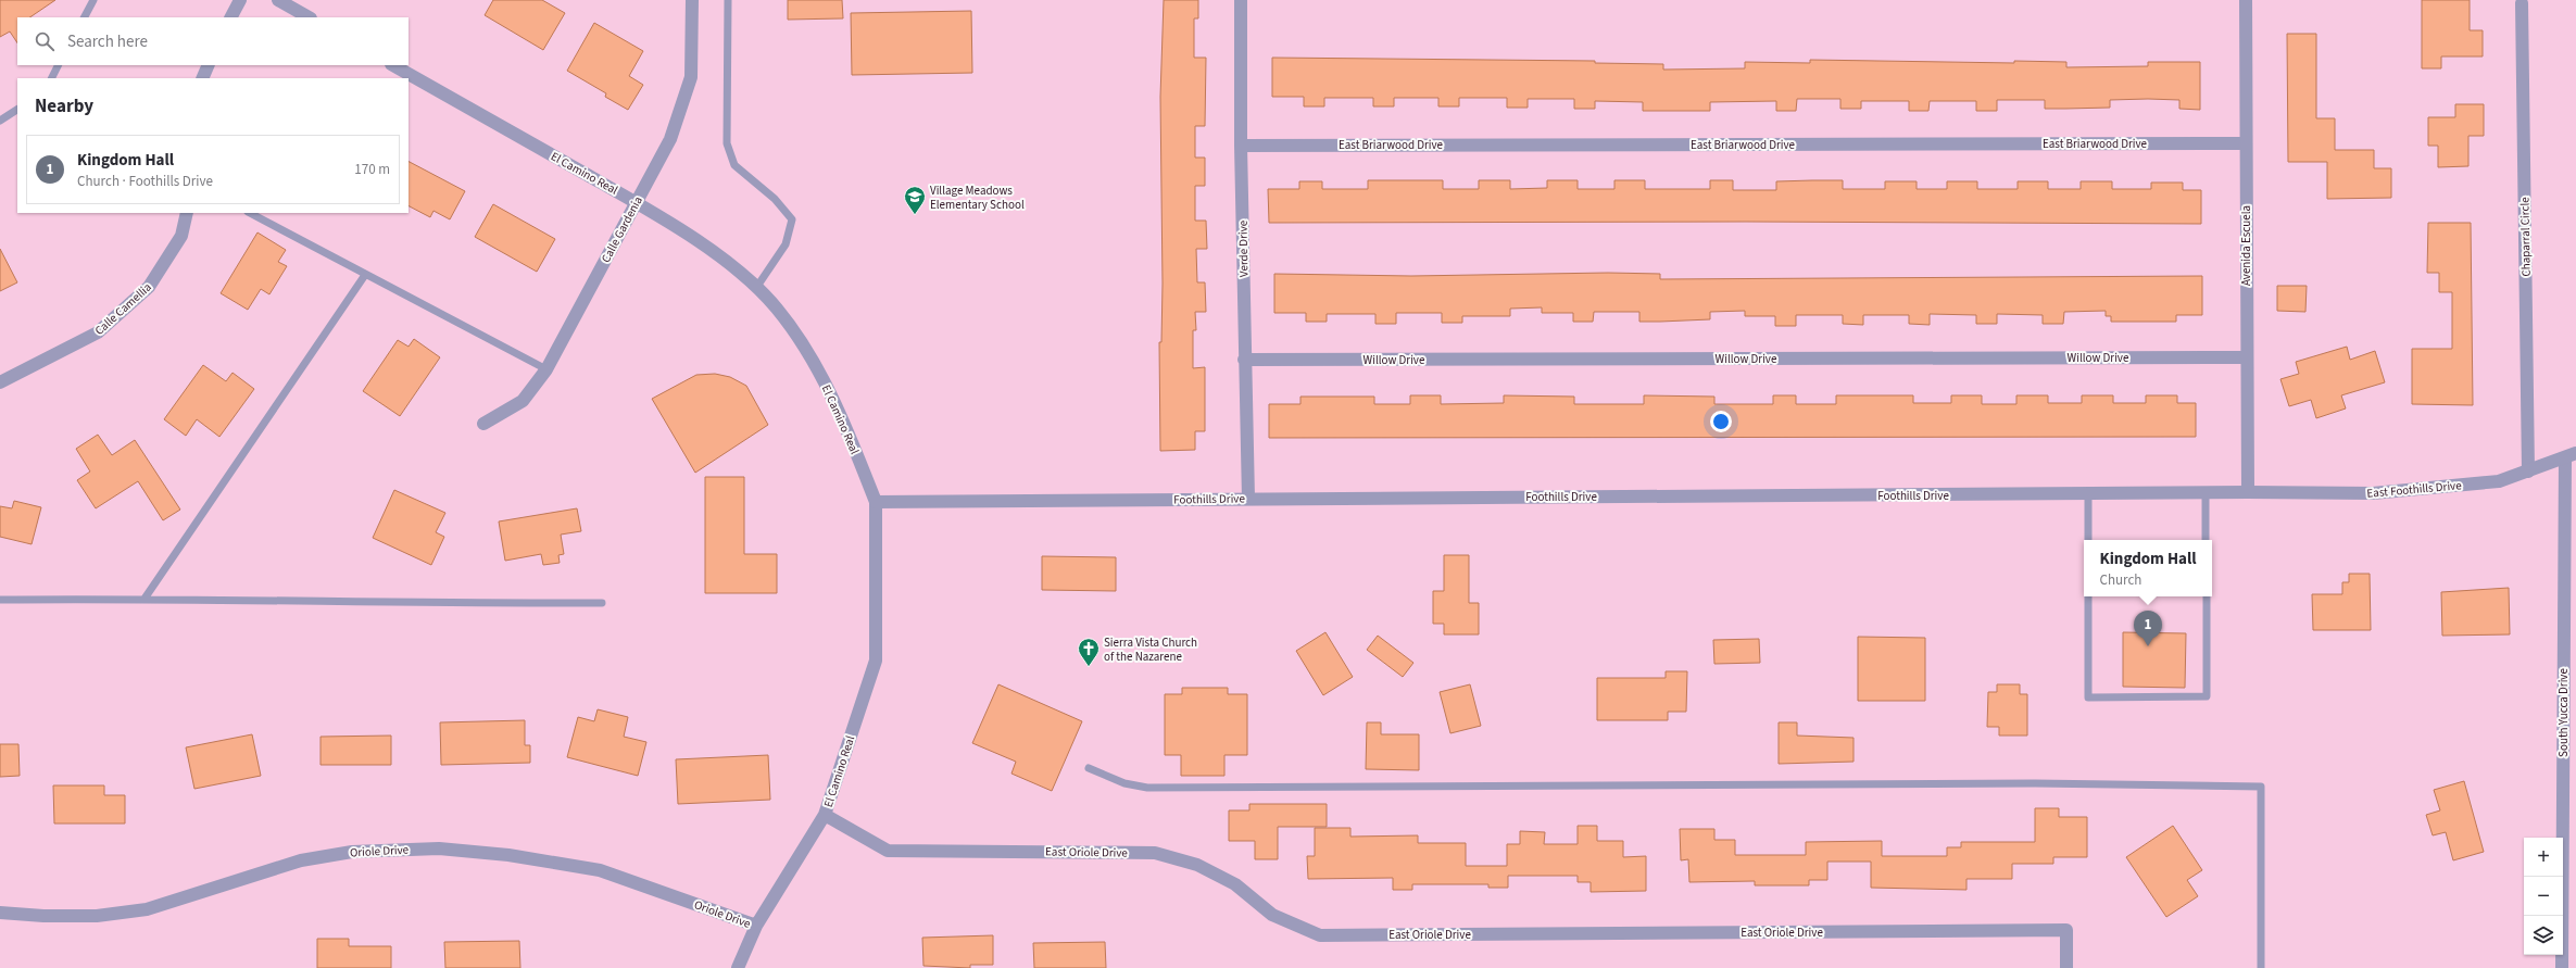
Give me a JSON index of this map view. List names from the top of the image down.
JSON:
{
  "streets": {
    "street": [
      "East Briarwood Drive",
      "El Camino Real",
      "Calle Gardenia",
      "Chaparral Circle",
      "Avenida Escuela",
      "Verde Drive",
      "Calle Camellia",
      "Willow Drive",
      "East Foothills Drive",
      "Foothills Drive",
      "South Yucca Drive",
      "Oriole Drive",
      "East Oriole Drive"
    ]
  },
  "crossings": [
    ["East Briarwood Drive", "Avenida Escuela"],
    ["East Briarwood Drive", "Verde Drive"],
    ["El Camino Real", "Calle Gardenia"],
    ["El Camino Real", "Foothills Drive"],
    ["El Camino Real", "Oriole Drive"],
    ["El Camino Real", "East Oriole Drive"],
    ["Chaparral Circle", "East Foothills Drive"],
    ["Avenida Escuela", "Willow Drive"],
    ["Avenida Escuela", "East Foothills Drive"],
    ["Avenida Escuela", "Foothills Drive"],
    ["Verde Drive", "Willow Drive"],
    ["Verde Drive", "Foothills Drive"],
    ["East Foothills Drive", "Foothills Drive"],
    ["East Foothills Drive", "South Yucca Drive"]
  ],
  "places": {
    "school or university": ["Village Meadows Elementary School"],
    "church": ["Sierra Vista Church of the Nazarene"]
  },
  "page": {
    "search": "Search here",
    "heading": "Nearby",
    "list": [
      {
        "mark": "1",
        "name": "Kingdom Hall",
        "note": "Church · Foothills Drive",
        "value": "170 m"
      }
    ],
    "popup": ["Kingdom Hall", "Church"],
    "pins": "1",
    "map_buttons": ["+", "−"]
  }
}
